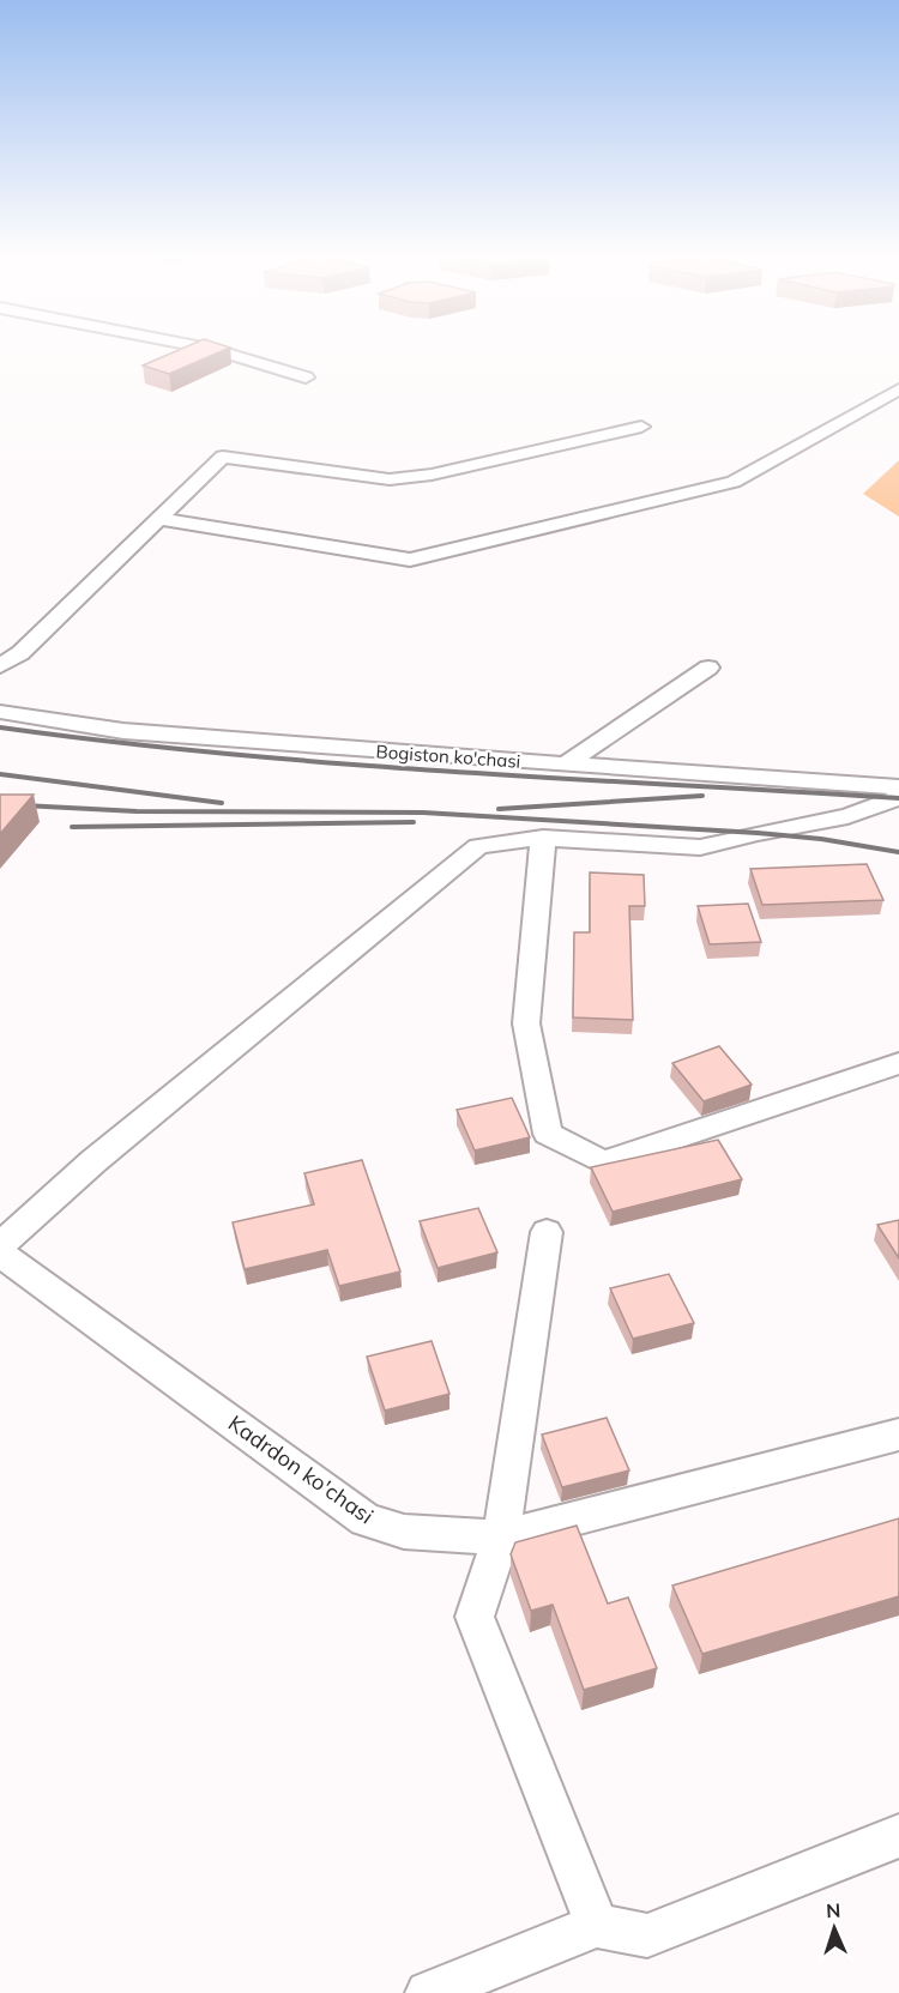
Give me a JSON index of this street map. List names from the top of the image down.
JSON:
{
  "streets": {
    "street": ["Bogiston ko'chasi", "Kadrdon ko'chasi"]
  },
  "north": "top"
}
